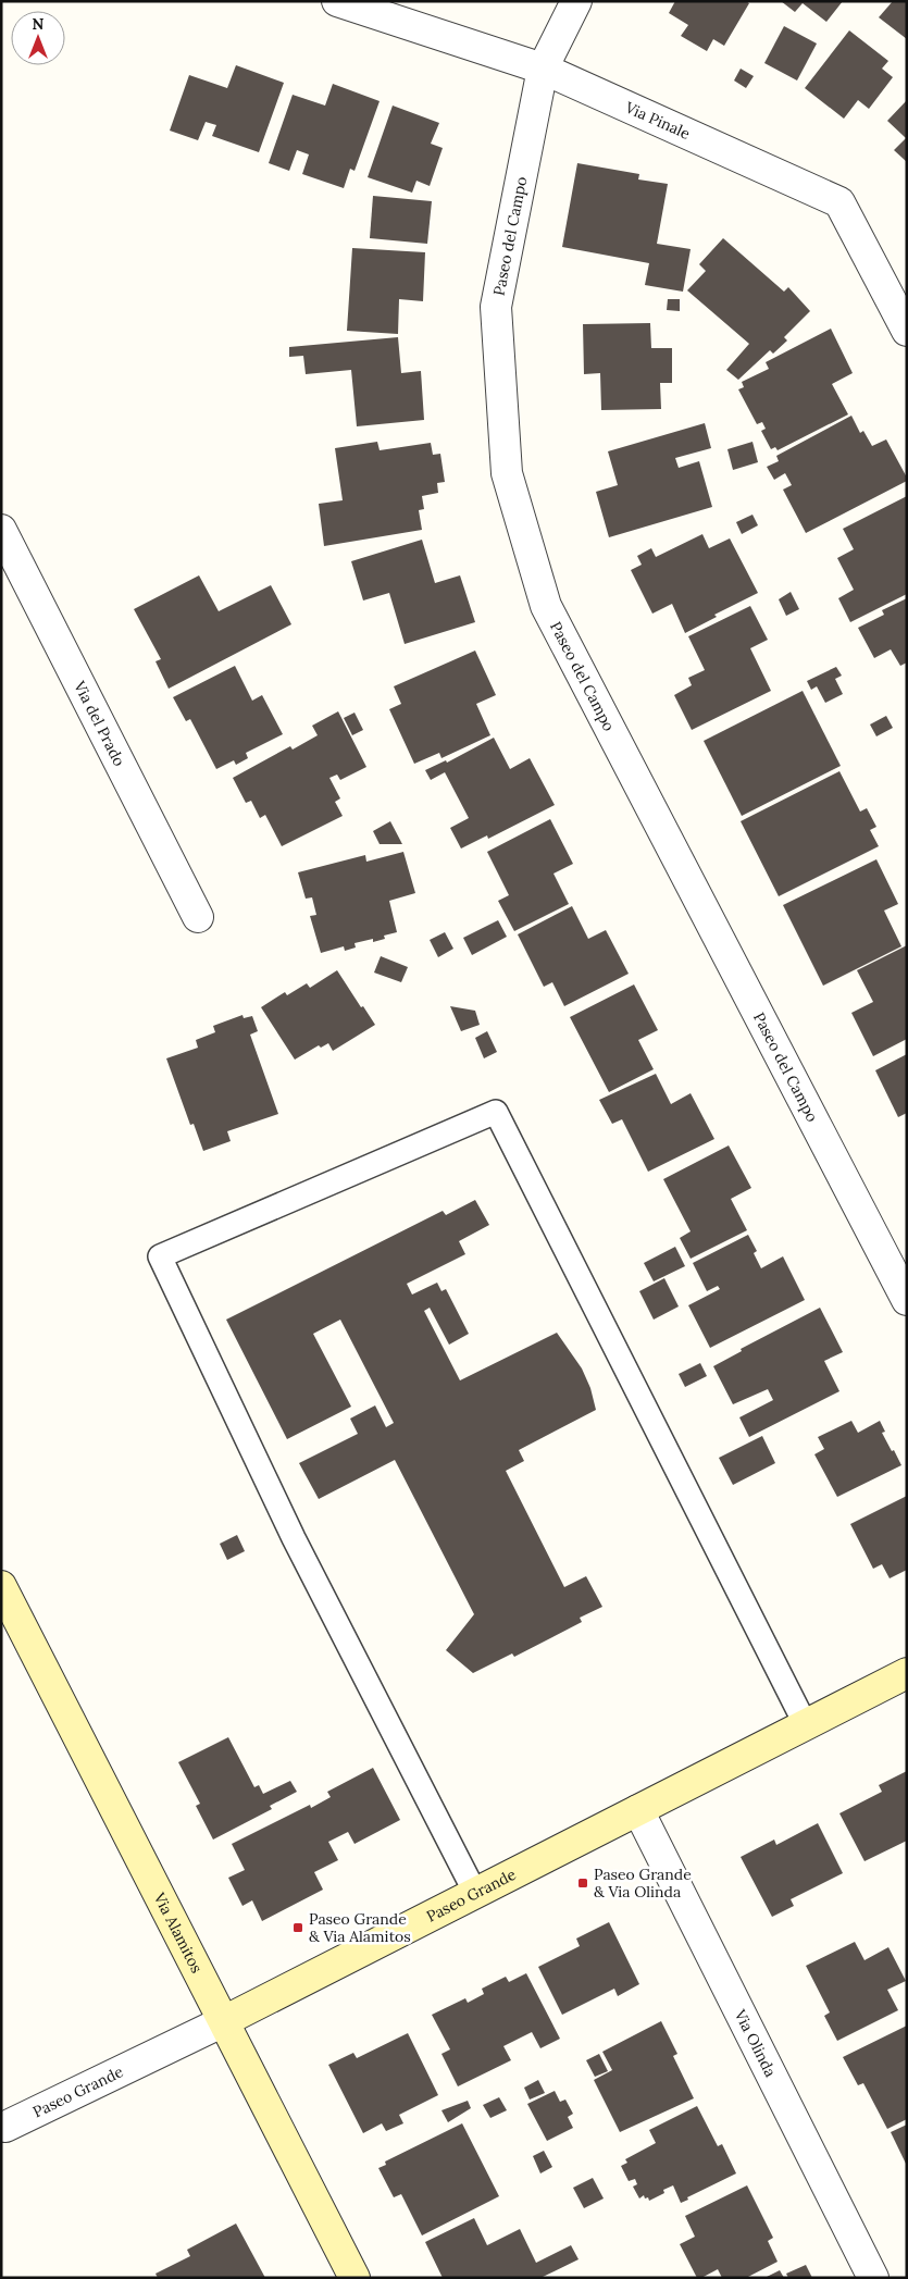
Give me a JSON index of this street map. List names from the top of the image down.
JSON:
{
  "streets": {
    "street": [
      "Via Pinale",
      "Paseo del Campo",
      "Via del Prado",
      "Paseo Grande",
      "Via Alamitos",
      "Via Olinda"
    ]
  },
  "crossings": [
    ["Via Pinale", "Paseo del Campo"],
    ["Paseo Grande", "Via Alamitos"],
    ["Paseo Grande", "Via Olinda"]
  ],
  "places": {
    "transit": ["Paseo Grande & Via Olinda", "Paseo Grande & Via Alamitos"]
  },
  "north": "top"
}
